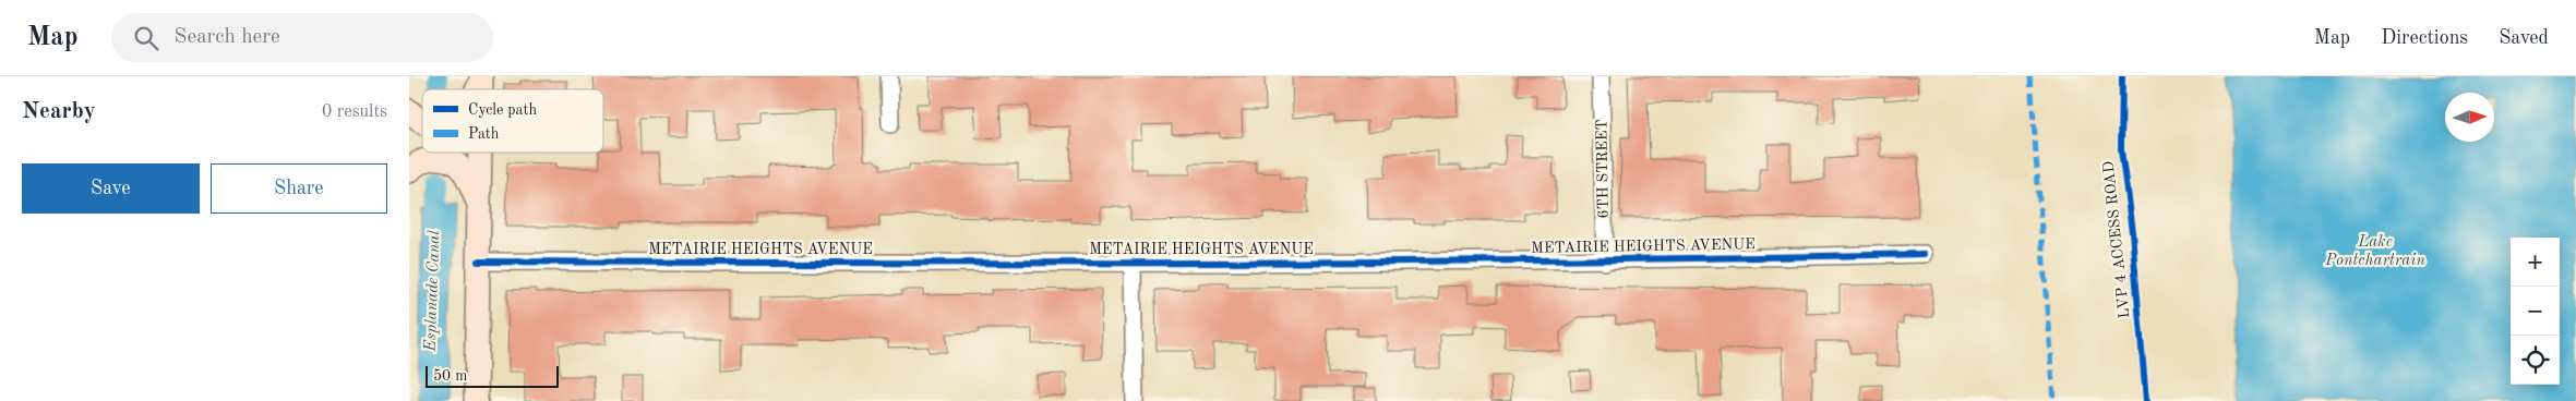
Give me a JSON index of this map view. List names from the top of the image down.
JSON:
{
  "streets": {
    "street": ["6TH STREET", "METAIRIE HEIGHTS AVENUE"],
    "cycle path": ["LVP 4 ACCESS ROAD"]
  },
  "crossings": [
    ["6TH STREET", "METAIRIE HEIGHTS AVENUE"]
  ],
  "water": ["Lake Pontchartrain", "Esplanade Canal"],
  "legend": ["Cycle path", "Path"],
  "scale_bar": "50 m",
  "north": "right",
  "page": {
    "header": "Map",
    "search": "Search here",
    "nav": ["Map", "Directions", "Saved"],
    "heading": ["Nearby", "0 results"],
    "buttons": ["Save", "Share"],
    "map_buttons": ["+", "−"],
    "scale": "50 m"
  }
}
